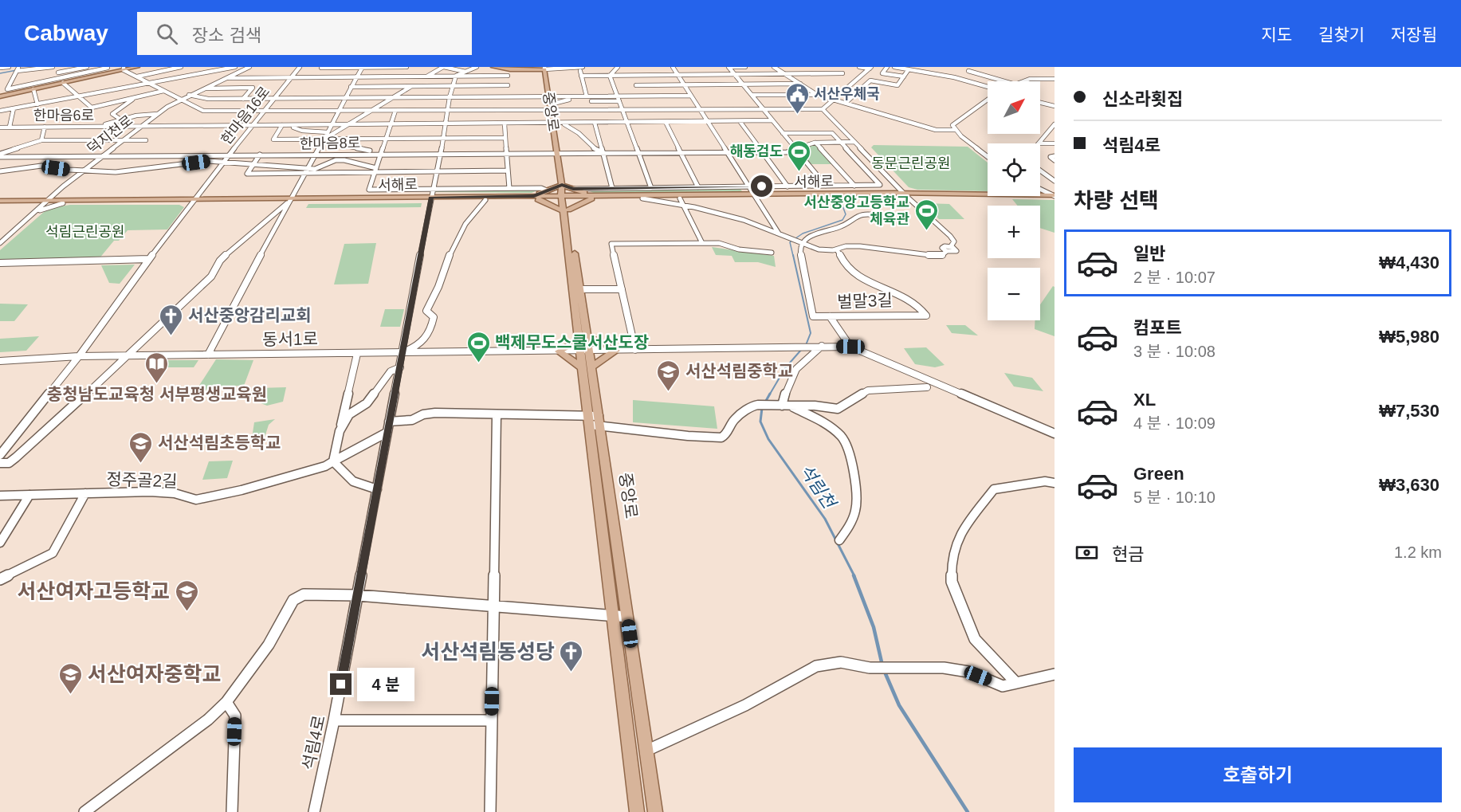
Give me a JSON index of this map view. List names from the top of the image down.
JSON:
{
  "streets": {
    "main road": ["중앙로", "서해로"],
    "street": [
      "한마음6로",
      "한마음16로",
      "덕지천로",
      "한마음8로",
      "벌말3길",
      "동서1로",
      "정주골2길",
      "석림4로"
    ]
  },
  "crossings": [
    ["중앙로", "한마음6로"],
    ["중앙로", "한마음8로"],
    ["중앙로", "서해로"],
    ["중앙로", "동서1로"],
    ["한마음6로", "한마음16로"],
    ["한마음6로", "덕지천로"],
    ["한마음6로", "석림4로"],
    ["한마음16로", "한마음8로"],
    ["한마음16로", "서해로"],
    ["한마음16로", "동서1로"],
    ["덕지천로", "한마음8로"],
    ["덕지천로", "서해로"],
    ["한마음8로", "석림4로"],
    ["서해로", "석림4로"],
    ["벌말3길", "동서1로"],
    ["동서1로", "석림4로"],
    ["정주골2길", "석림4로"]
  ],
  "water": ["석림천"],
  "parks": ["동문근린공원", "석림근린공원"],
  "places": {
    "public building": ["서산우체국"],
    "sports": ["해동검도", "서산중앙고등학교 체육관", "백제무도스쿨서산도장"],
    "church": ["서산중앙감리교회", "서산석림동성당"],
    "library": ["충청남도교육청 서부평생교육원"],
    "school or university": [
      "서산석림중학교",
      "서산석림초등학교",
      "서산여자고등학교",
      "서산여자중학교"
    ]
  },
  "north": "top right",
  "page": {
    "header": "Cabway",
    "search": "장소 검색",
    "nav": ["지도", "길찾기", "저장됨"],
    "banner": ["신소라횟집", "석림4로"],
    "map_buttons": ["+", "−"],
    "heading": "차량 선택",
    "list": [
      {
        "name": "일반",
        "note": "2 분 · 10:07",
        "value": "₩4,430"
      },
      {
        "name": "컴포트",
        "note": "3 분 · 10:08",
        "value": "₩5,980"
      },
      {
        "name": "XL",
        "note": "4 분 · 10:09",
        "value": "₩7,530"
      },
      {
        "name": "Green",
        "note": "5 분 · 10:10",
        "value": "₩3,630"
      }
    ],
    "pay": ["현금", "1.2 km"],
    "bubble": "4 분",
    "buttons": "호출하기"
  }
}
